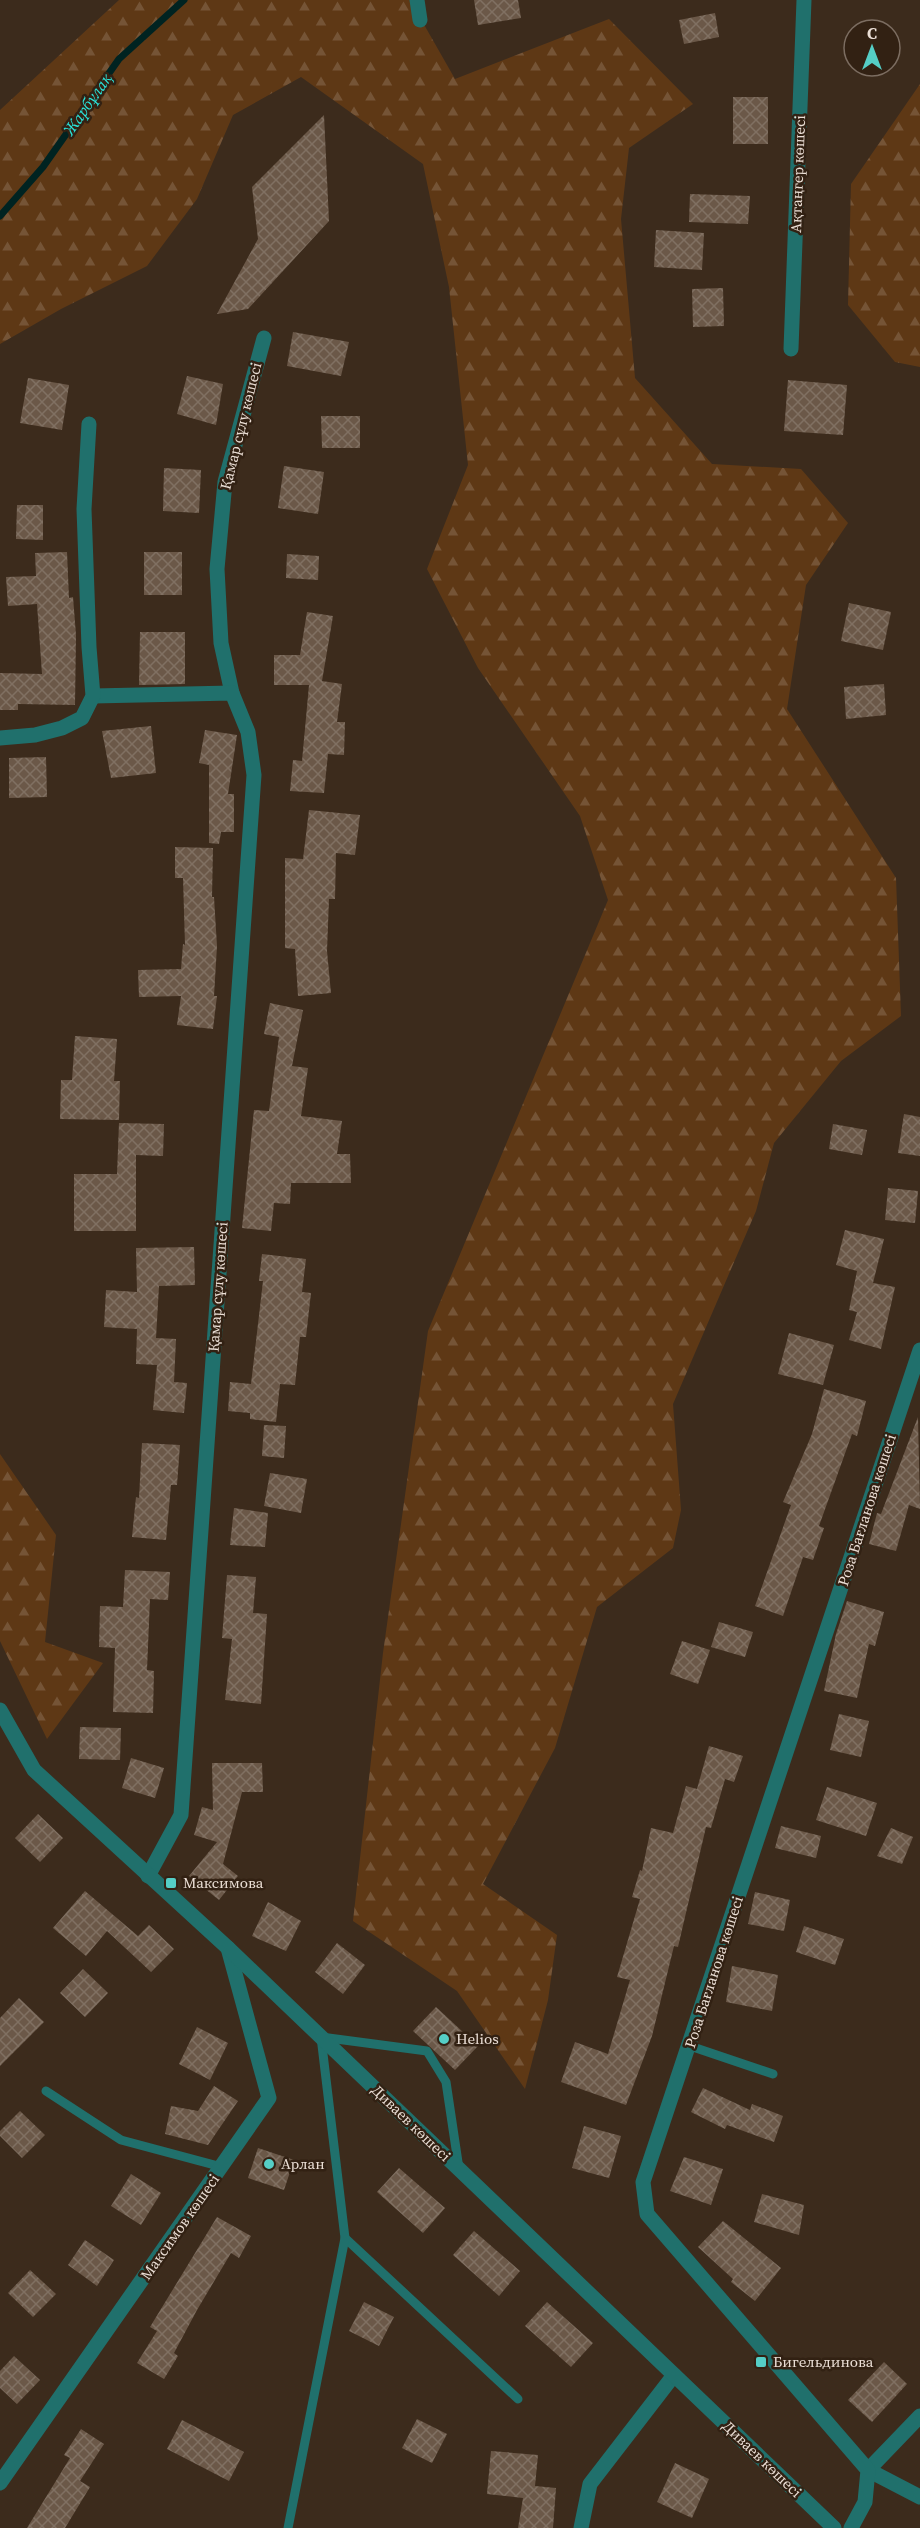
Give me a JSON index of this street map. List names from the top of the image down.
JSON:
{
  "streets": {
    "street": [
      "Ақтаңгер көшесі",
      "Қамар сұлу көшесі",
      "Роза Бағланова көшесі",
      "Диваев көшесі",
      "Максимов көшесі"
    ]
  },
  "crossings": [
    ["Қамар сұлу көшесі", "Диваев көшесі"],
    ["Диваев көшесі", "Максимов көшесі"]
  ],
  "water": ["Жарбұлақ"],
  "places": {
    "transit": ["Максимова", "Бигельдинова"],
    "other": ["Helios", "Арлан"]
  },
  "north": "top"
}
